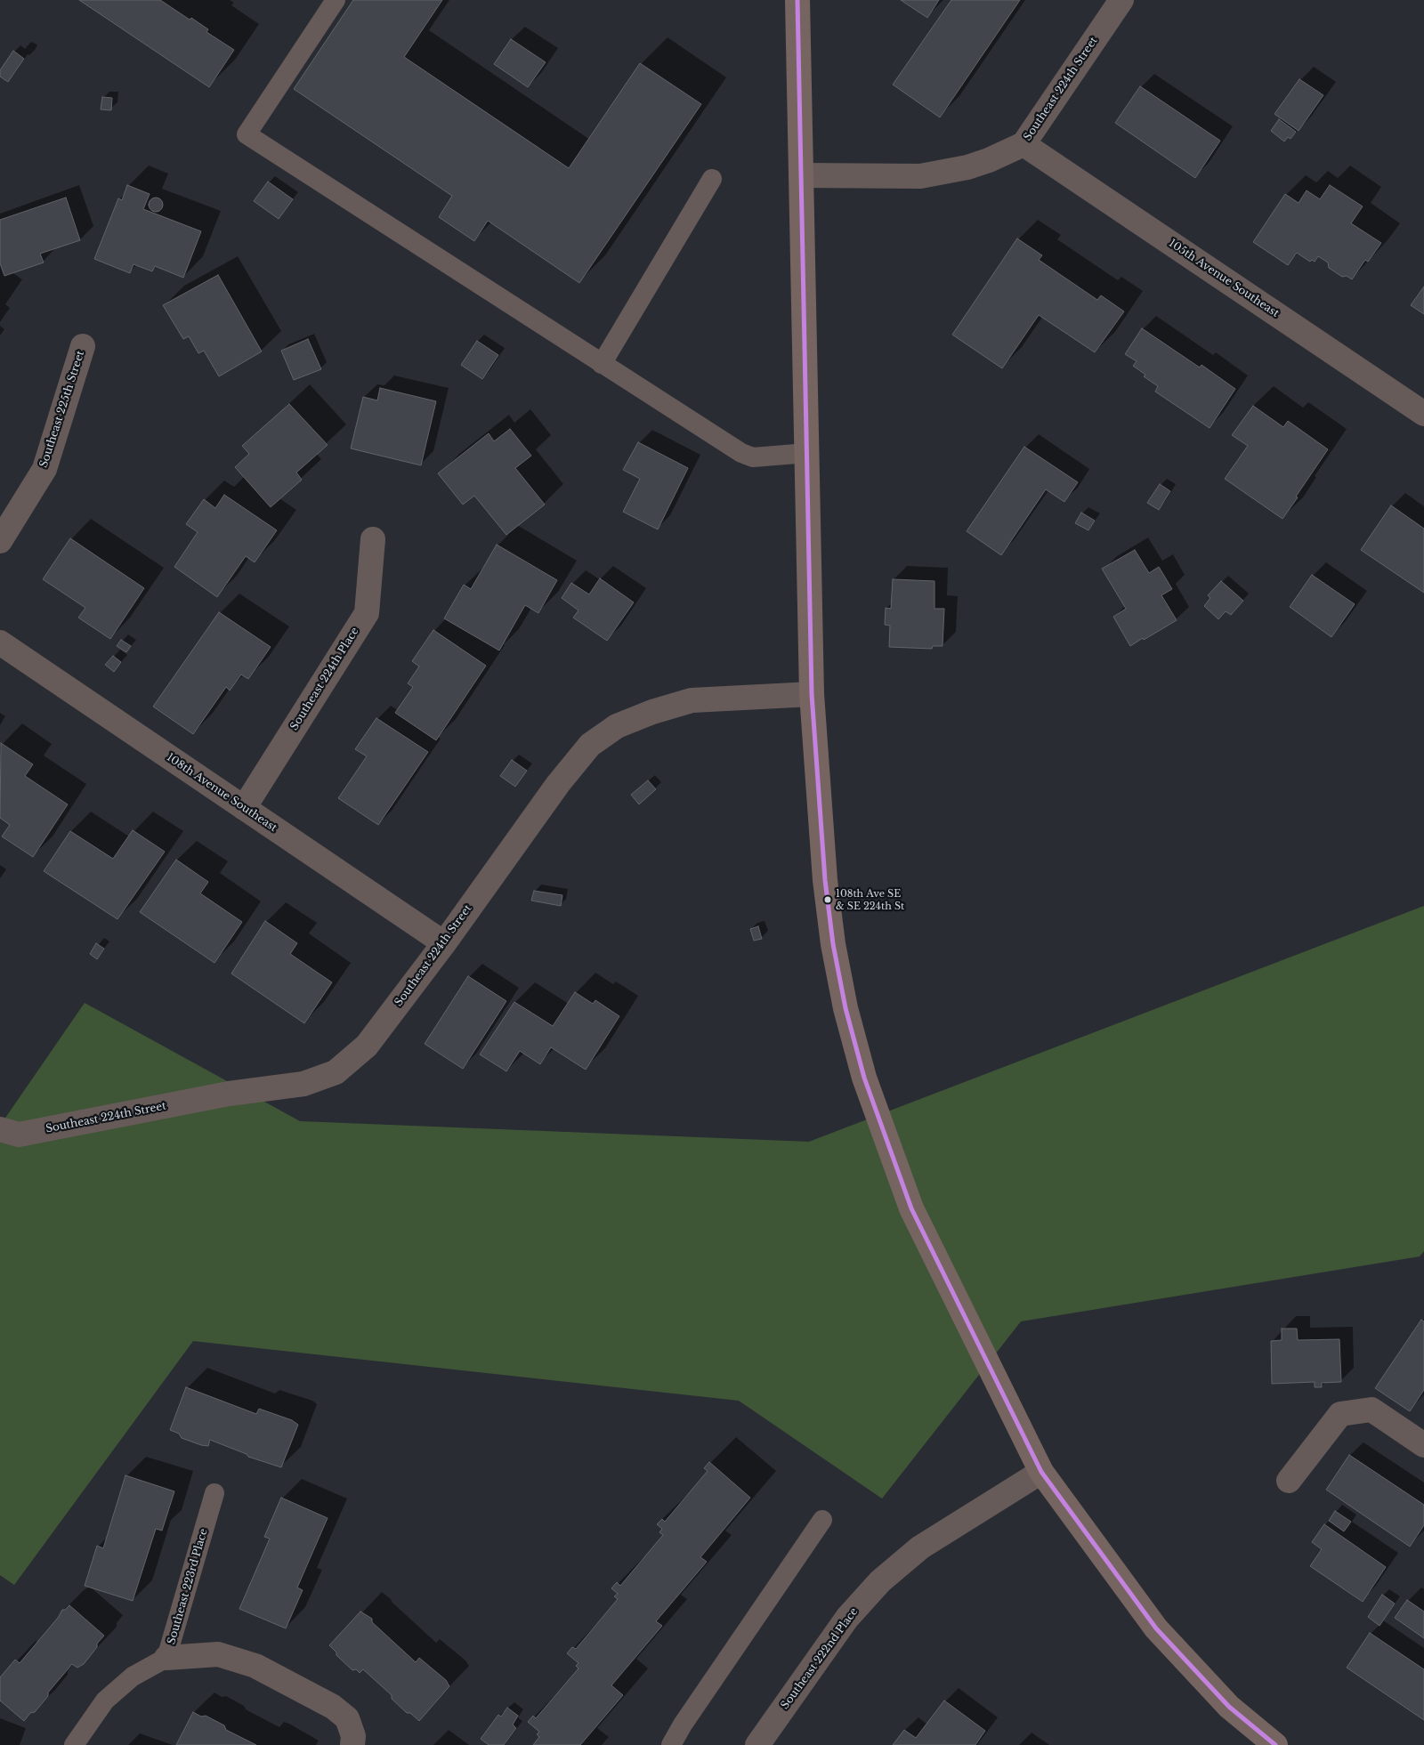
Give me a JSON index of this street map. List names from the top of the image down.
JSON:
{
  "streets": {
    "street": [
      "Southeast 224th Street",
      "105th Avenue Southeast",
      "Southeast 225th Street",
      "Southeast 224th Place",
      "108th Avenue Southeast",
      "Southeast 222nd Place"
    ],
    "lane": ["Southeast 223rd Place"]
  },
  "crossings": [
    ["Southeast 224th Street", "105th Avenue Southeast"],
    ["Southeast 224th Street", "108th Avenue Southeast"],
    ["Southeast 224th Place", "108th Avenue Southeast"]
  ],
  "places": ["108th Ave SE & SE 224th St"]
}
